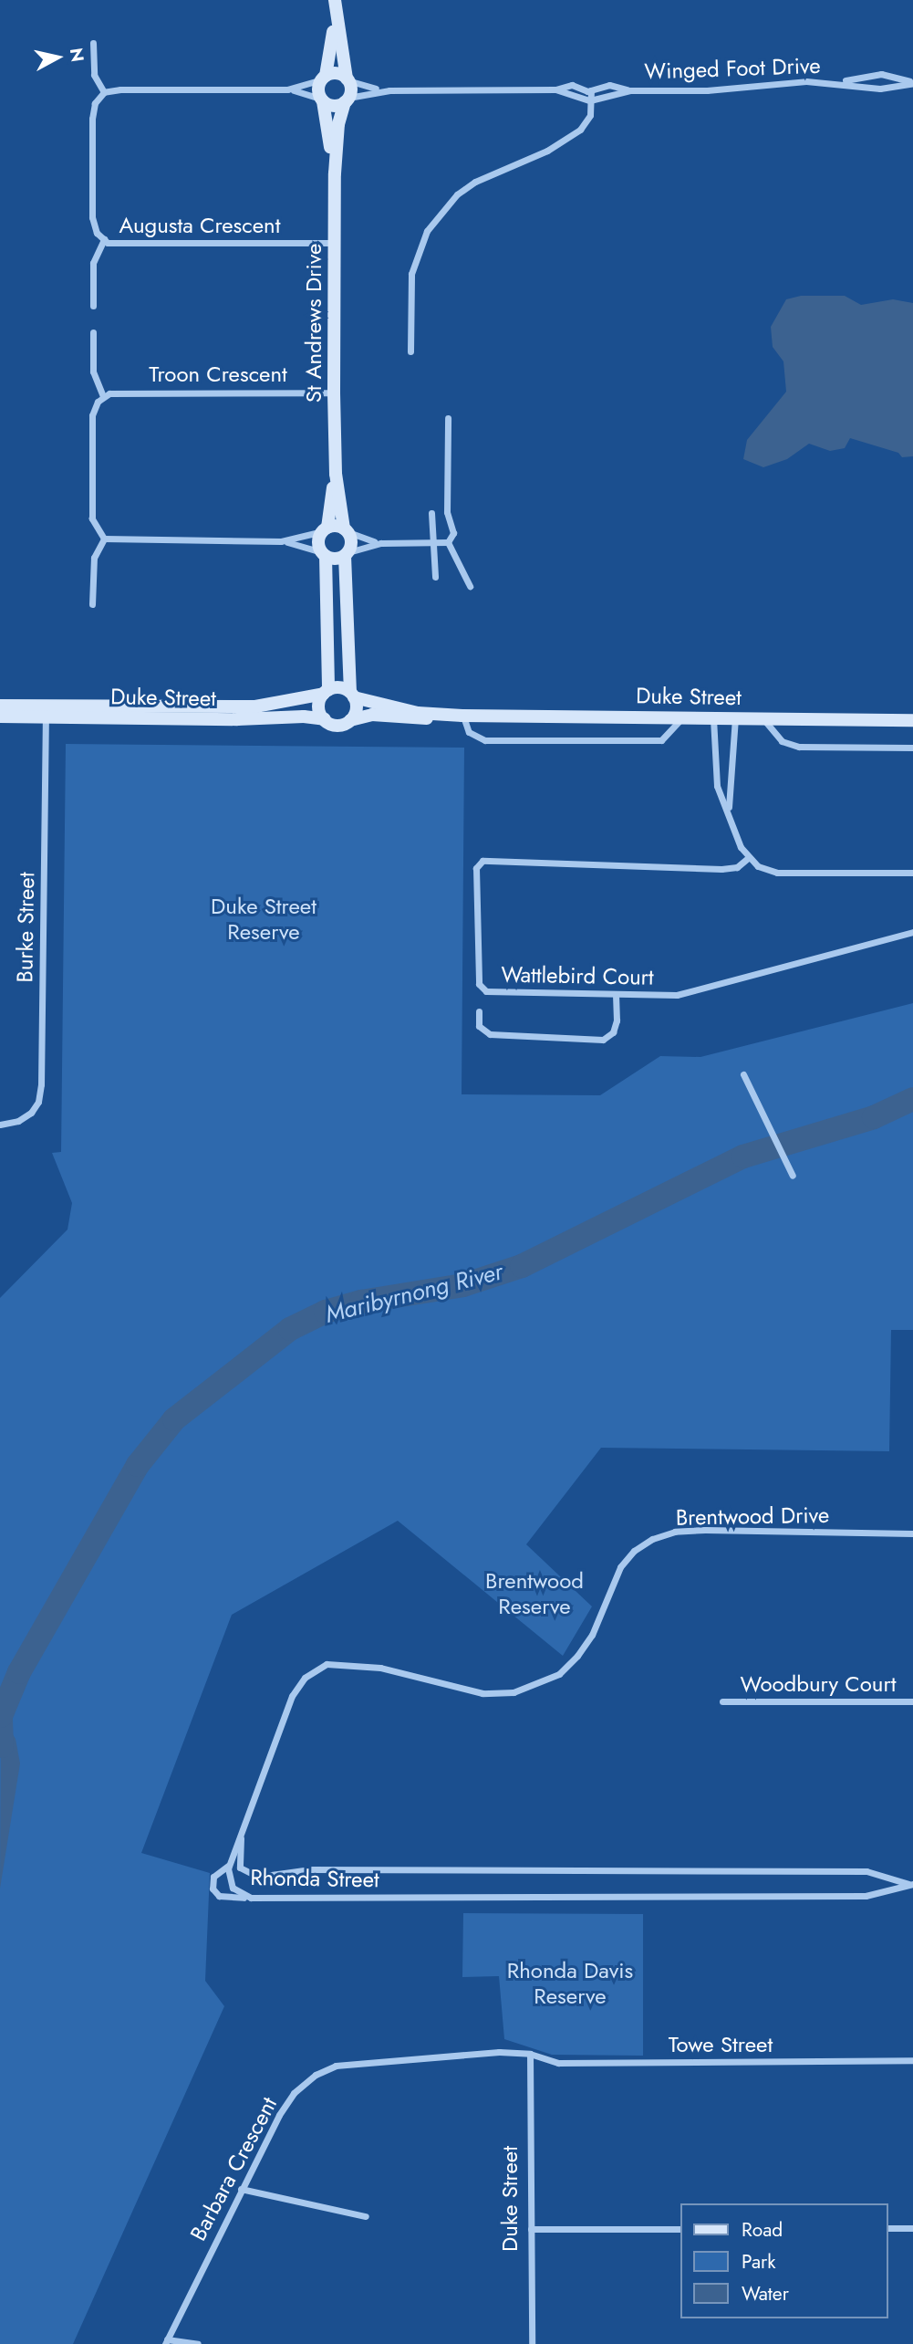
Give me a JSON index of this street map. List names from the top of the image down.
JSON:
{
  "streets": {
    "street": [
      "Winged Foot Drive",
      "Augusta Crescent",
      "St Andrews Drive",
      "Troon Crescent",
      "Duke Street",
      "Burke Street",
      "Wattlebird Court",
      "Brentwood Drive",
      "Woodbury Court",
      "Rhonda Street",
      "Towe Street",
      "Barbara Crescent"
    ]
  },
  "crossings": [
    ["Winged Foot Drive", "St Andrews Drive"],
    ["Augusta Crescent", "St Andrews Drive"],
    ["St Andrews Drive", "Troon Crescent"],
    ["Duke Street", "Burke Street"],
    ["Duke Street", "Towe Street"],
    ["Duke Street", "Barbara Crescent"],
    ["Brentwood Drive", "Rhonda Street"],
    ["Towe Street", "Barbara Crescent"]
  ],
  "water": ["Maribyrnong River"],
  "parks": ["Duke Street Reserve", "Brentwood Reserve", "Rhonda Davis Reserve"],
  "legend": ["Road", "Park", "Water"],
  "north": "right"
}
